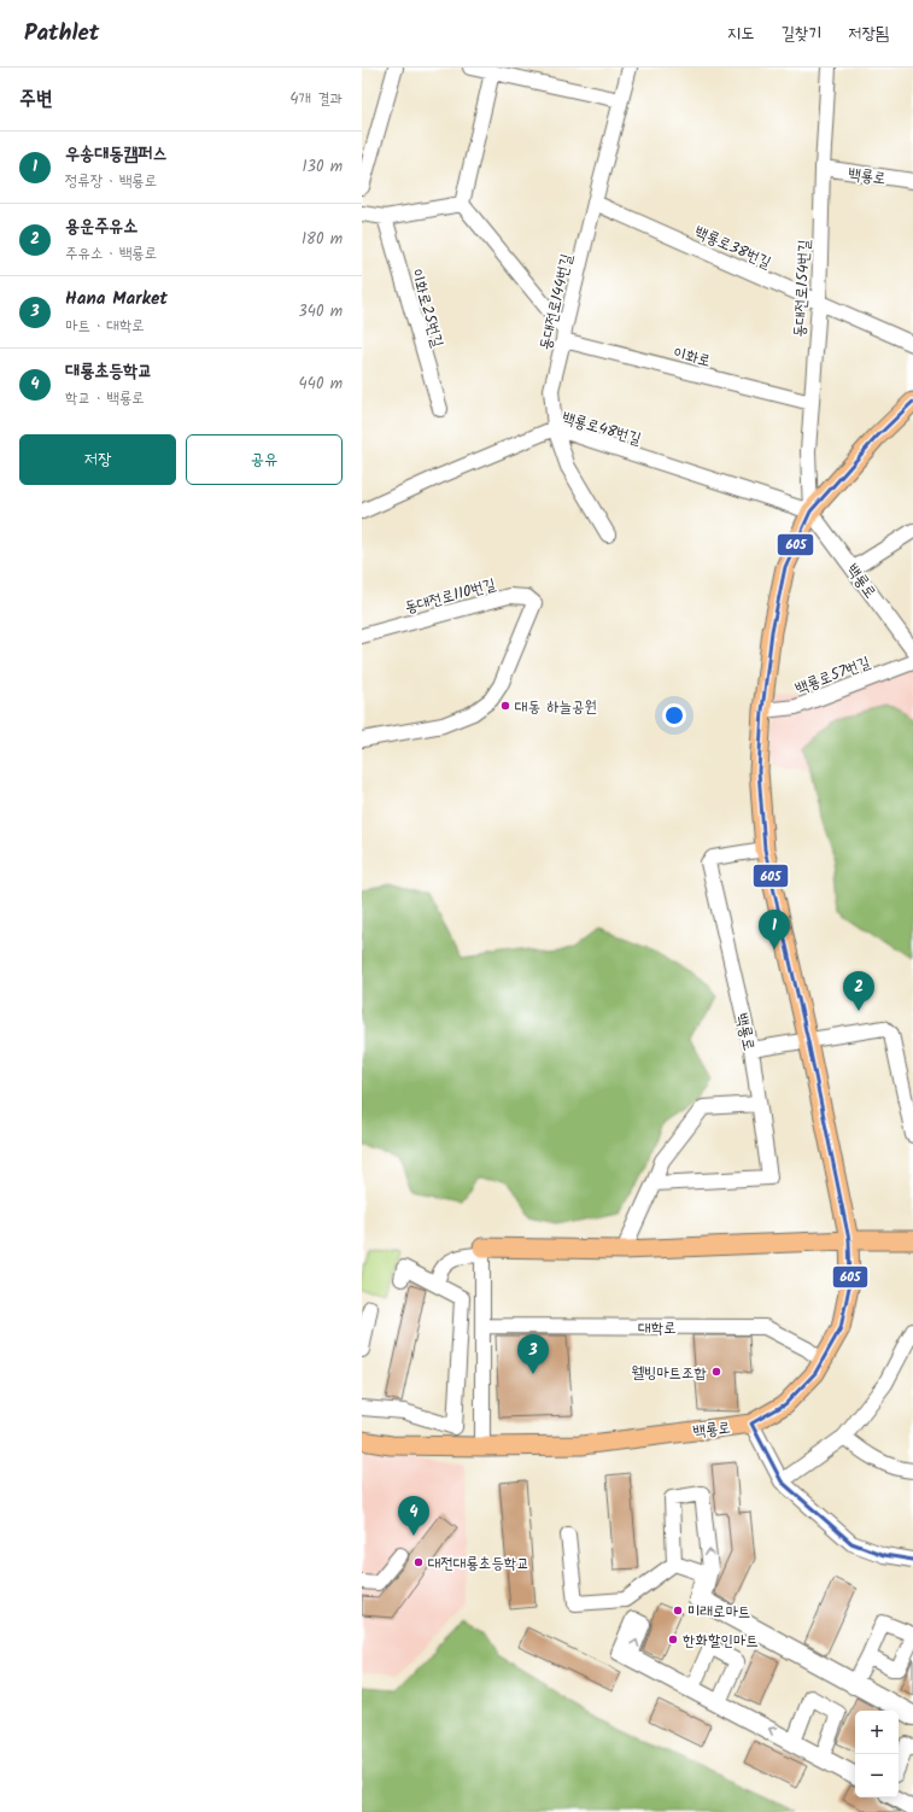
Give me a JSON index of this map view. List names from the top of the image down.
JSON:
{
  "streets": {
    "main road": ["백룡로"],
    "street": [
      "백룡로38번길",
      "동대전로154번길",
      "동대전로144번길",
      "이화로25번길",
      "이화로",
      "백룡로48번길",
      "동대전로110번길",
      "백룡로57번길",
      "대학로"
    ]
  },
  "crossings": [
    ["백룡로", "동대전로154번길"],
    ["백룡로", "백룡로48번길"],
    ["백룡로", "백룡로57번길"],
    ["백룡로", "대학로"],
    ["백룡로38번길", "동대전로154번길"],
    ["백룡로38번길", "동대전로144번길"],
    ["동대전로154번길", "이화로"],
    ["동대전로154번길", "백룡로48번길"],
    ["동대전로144번길", "이화로"],
    ["동대전로144번길", "백룡로48번길"]
  ],
  "places": [
    "대동 하늘공원",
    "웰빙마트조합",
    "대전대룡초등학교",
    "미래로마트",
    "한화할인마트"
  ],
  "lines": ["transit line 605"],
  "page": {
    "header": "Pathlet",
    "nav": ["지도", "길찾기", "저장됨"],
    "heading": ["주변", "4개 결과"],
    "list": [
      {
        "mark": "1",
        "name": "우송대동캠퍼스",
        "note": "정류장 · 백룡로",
        "value": "130 m"
      },
      {
        "mark": "2",
        "name": "용운주유소",
        "note": "주유소 · 백룡로",
        "value": "180 m"
      },
      {
        "mark": "3",
        "name": "Hana Market",
        "note": "마트 · 대학로",
        "value": "340 m"
      },
      {
        "mark": "4",
        "name": "대룡초등학교",
        "note": "학교 · 백룡로",
        "value": "440 m"
      }
    ],
    "buttons": ["저장", "공유"],
    "pins": [
      "1",
      "2",
      "3",
      "4"
    ],
    "map_buttons": ["+", "−"]
  }
}
